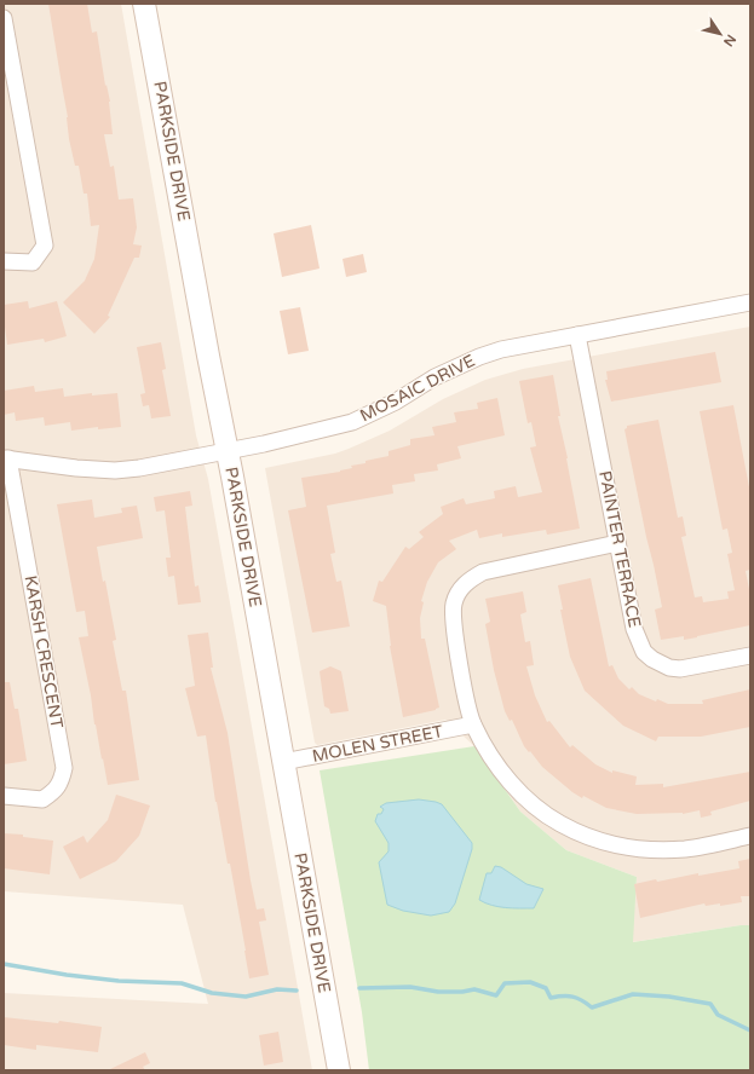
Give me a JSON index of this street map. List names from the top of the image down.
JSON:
{
  "streets": {
    "main road": ["PARKSIDE DRIVE"],
    "street": [
      "MOSAIC DRIVE",
      "PAINTER TERRACE",
      "KARSH CRESCENT",
      "MOLEN STREET"
    ]
  },
  "crossings": [
    ["PARKSIDE DRIVE", "MOSAIC DRIVE"],
    ["PARKSIDE DRIVE", "MOLEN STREET"],
    ["MOSAIC DRIVE", "PAINTER TERRACE"],
    ["MOSAIC DRIVE", "KARSH CRESCENT"]
  ],
  "north": "bottom right"
}
